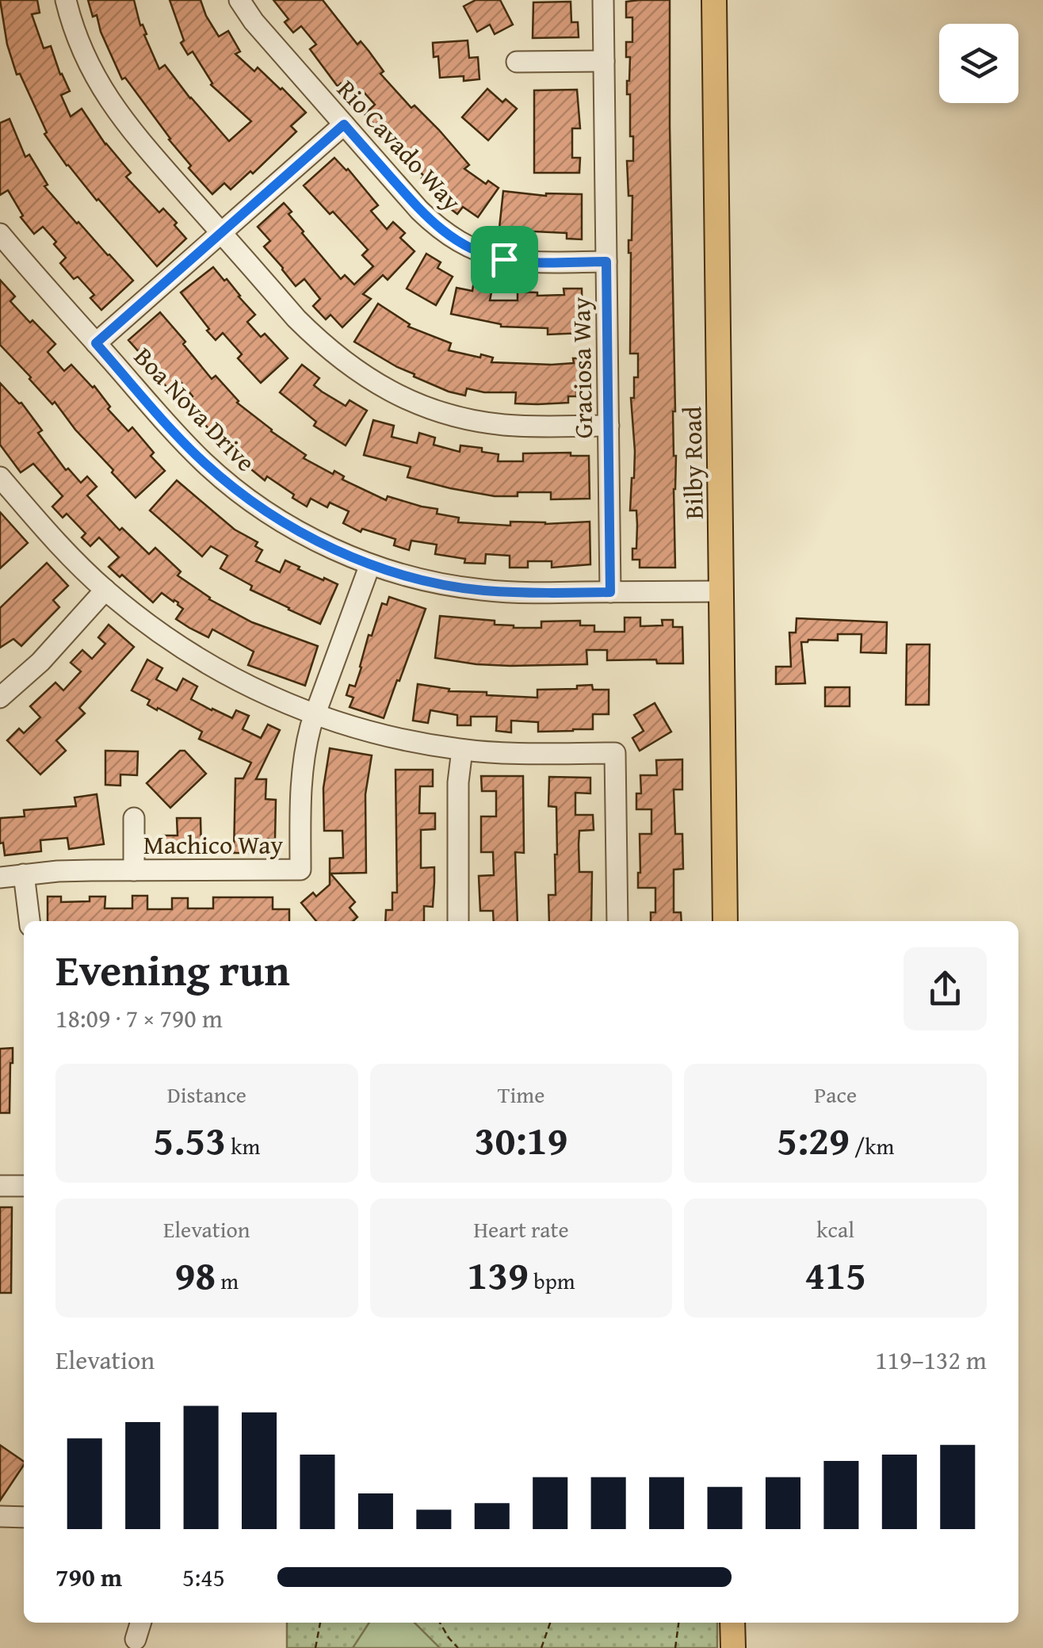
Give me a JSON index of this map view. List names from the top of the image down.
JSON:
{
  "streets": {
    "main road": ["Bilby Road"],
    "street": [
      "Rio Cavado Way",
      "Graciosa Way",
      "Boa Nova Drive",
      "Machico Way"
    ]
  },
  "crossings": [
    ["Rio Cavado Way", "Graciosa Way"],
    ["Graciosa Way", "Boa Nova Drive"],
    ["Boa Nova Drive", "Bilby Road"],
    ["Boa Nova Drive", "Machico Way"]
  ],
  "page": {
    "heading": ["Evening run", "18:09 · 7 × 790 m"],
    "stats": [
      ["Distance", "5.53 km"],
      ["Time", "30:19"],
      ["Pace", "5:29 /km"],
      ["Elevation", "98 m"],
      ["Heart rate", "139 bpm"],
      ["kcal", "415"]
    ],
    "chart": ["Elevation", "119–132 m"],
    "list": [
      {
        "name": "790 m",
        "note": "5:45"
      }
    ]
  }
}
